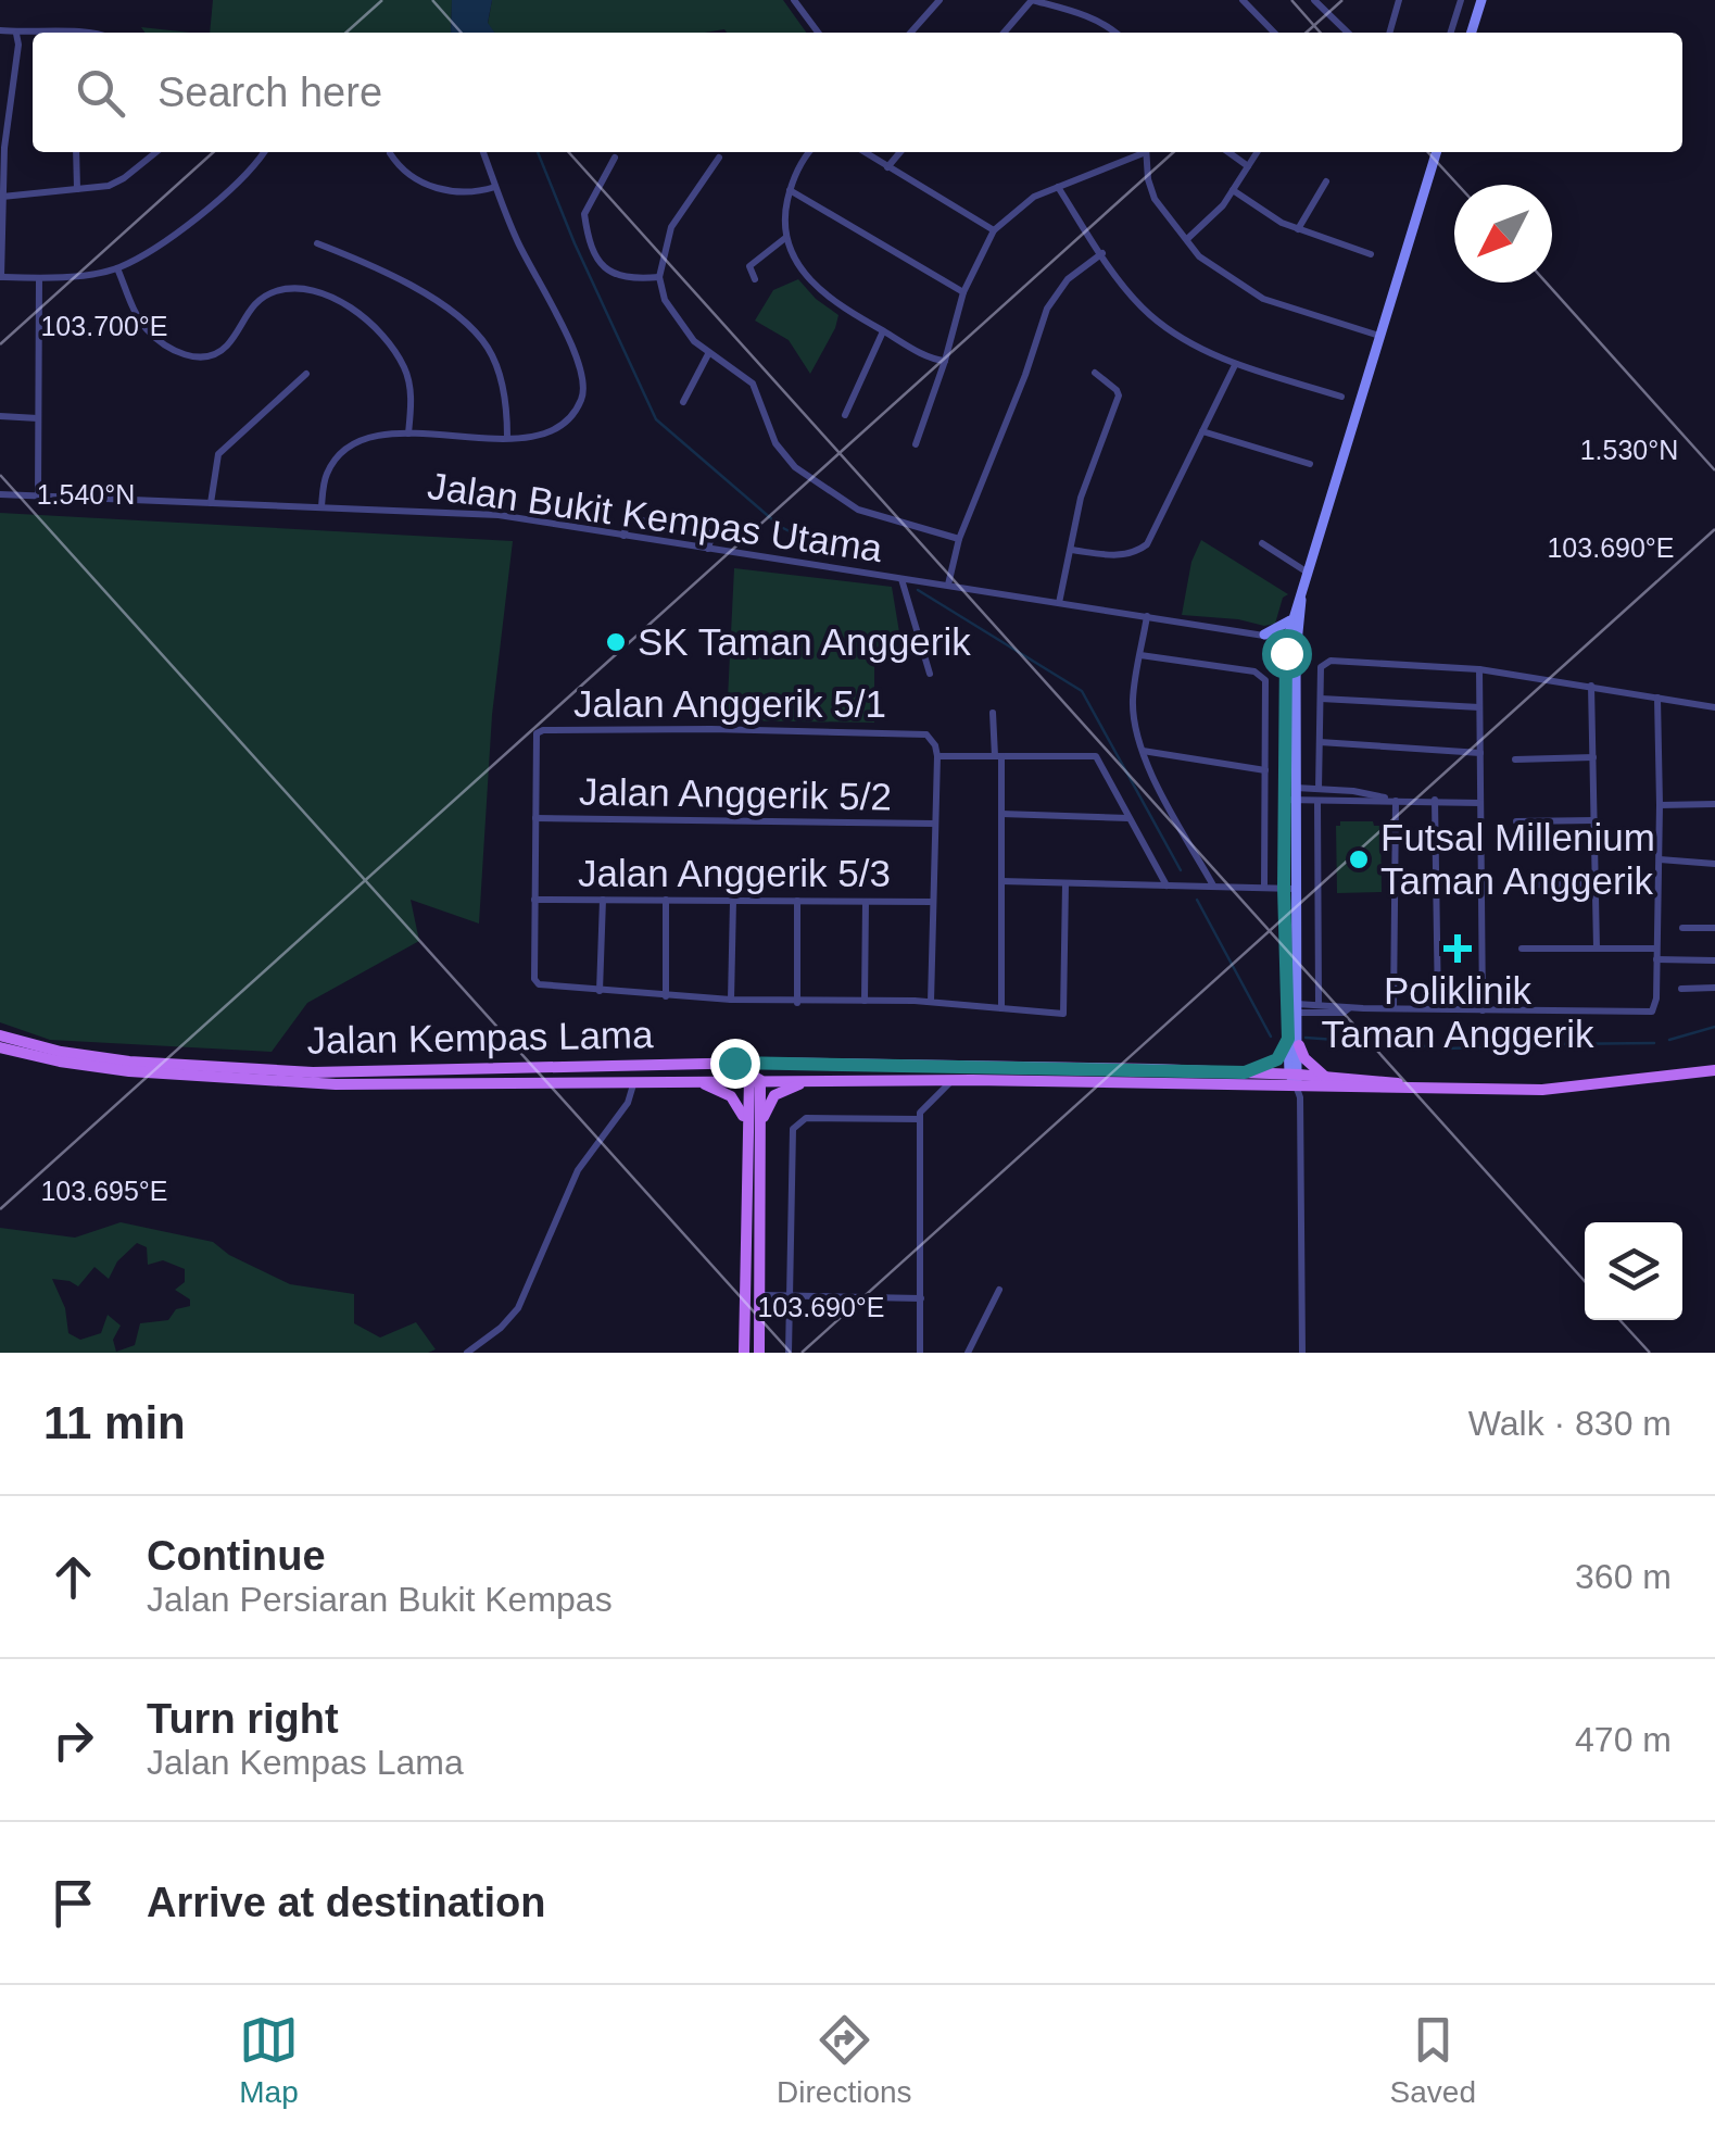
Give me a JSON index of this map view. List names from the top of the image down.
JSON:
{
  "streets": {
    "main road": ["Jalan Kempas Lama"],
    "street": [
      "Jalan Bukit Kempas Utama",
      "Jalan Anggerik 5/1",
      "Jalan Anggerik 5/2",
      "Jalan Anggerik 5/3"
    ]
  },
  "crossings": [
    ["Jalan Anggerik 5/1", "Jalan Anggerik 5/2"]
  ],
  "places": {
    "other": ["SK Taman Anggerik", "Futsal Millenium Taman Anggerik"],
    "health": ["Poliklinik Taman Anggerik"]
  },
  "north": "bottom left",
  "page": {
    "search": "Search here",
    "heading": ["11 min", "Walk · 830 m"],
    "list": [
      ["Continue", "Jalan Persiaran Bukit Kempas", "360 m"],
      ["Turn right", "Jalan Kempas Lama", "470 m"],
      "Arrive at destination"
    ],
    "nav": ["Map", "Directions", "Saved"]
  },
  "coordinates": [
    "103.700°E",
    "1.530°N",
    "1.540°N",
    "103.690°E",
    "103.695°E"
  ]
}
